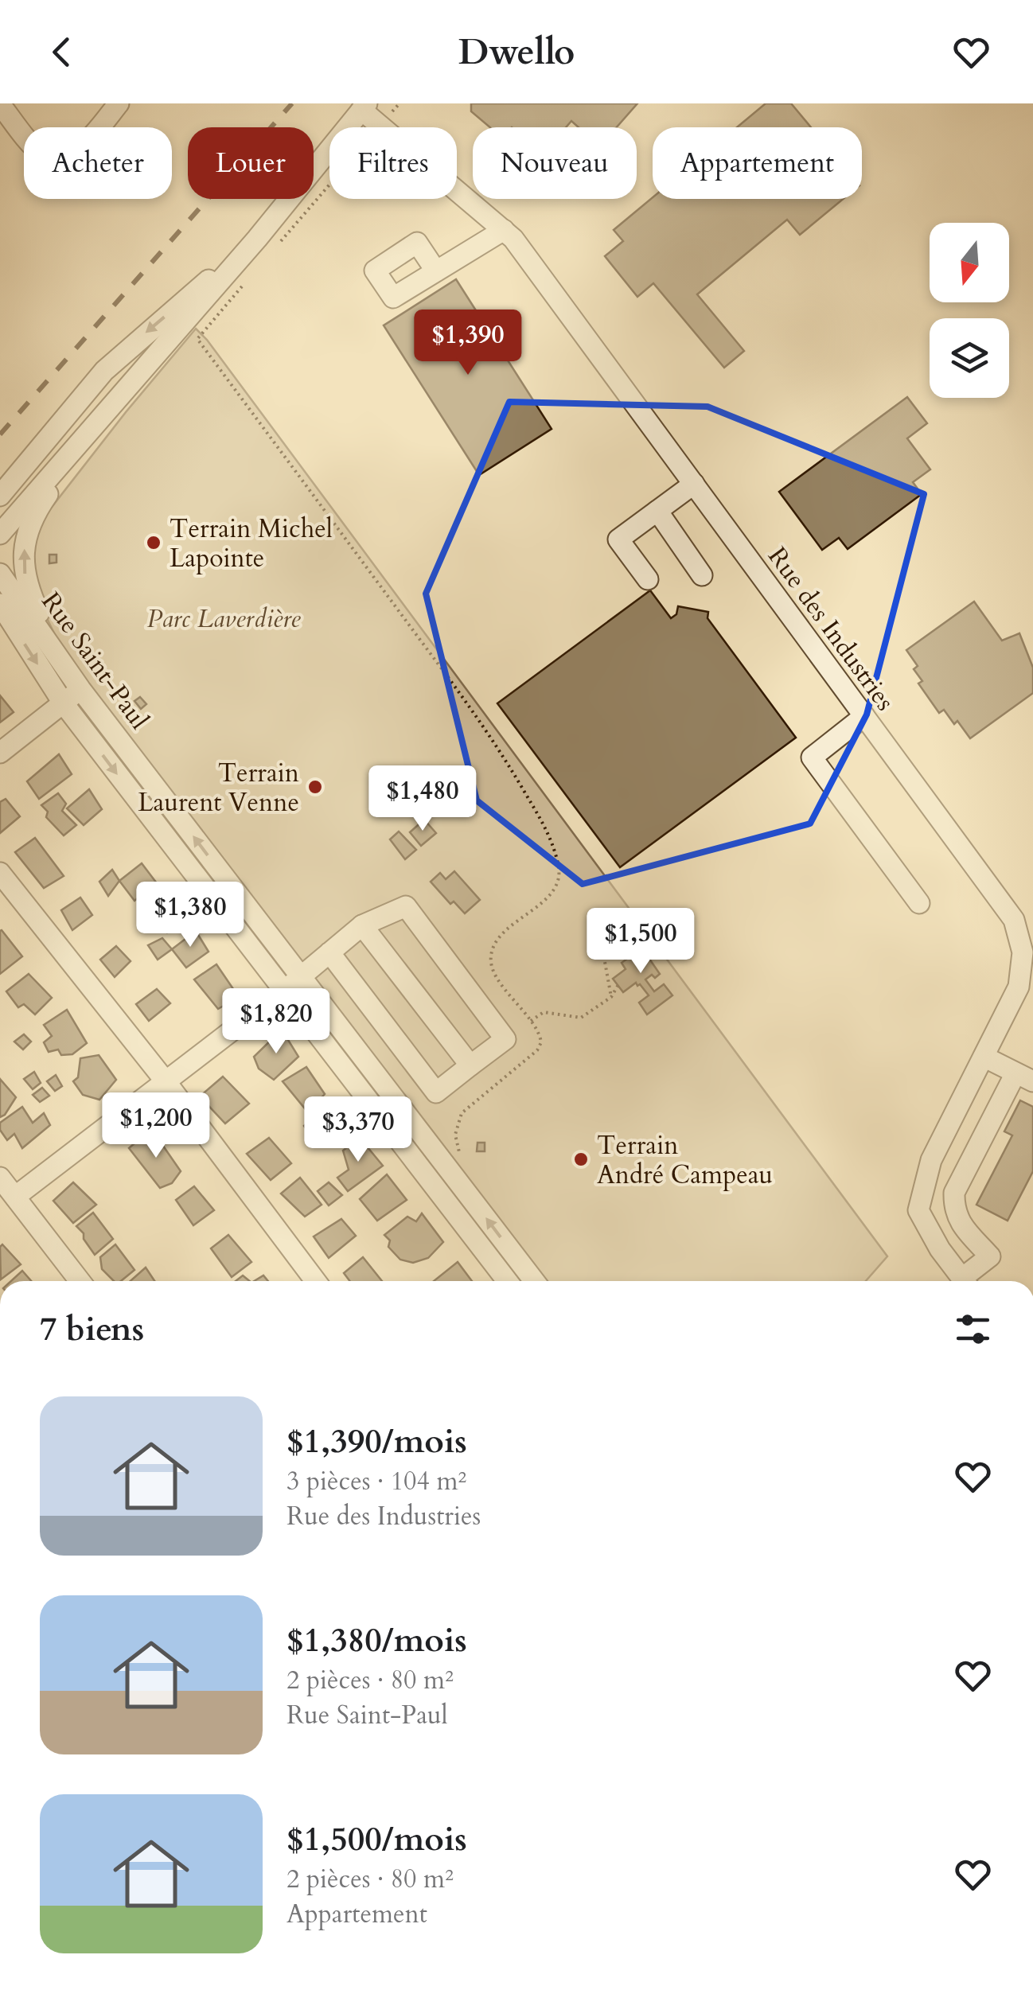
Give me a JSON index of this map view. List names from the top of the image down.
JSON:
{
  "streets": {
    "street": ["Rue des Industries", "Rue Saint-Paul"]
  },
  "parks": ["Parc Laverdière"],
  "places": ["Terrain Michel Lapointe", "Terrain Laurent Venne", "Terrain André Campeau"],
  "north": "bottom",
  "page": {
    "header": "Dwello",
    "chip": [
      "Acheter",
      "Louer",
      "Filtres",
      "Nouveau",
      "Appartement"
    ],
    "price": [
      "$1,390",
      "$1,480",
      "$1,380",
      "$1,500",
      "$1,820",
      "$1,200",
      "$3,370"
    ],
    "heading": "7 biens",
    "list": [
      {
        "name": "$1,390/mois",
        "note": "3 pièces · 104 m² · Rue des Industries"
      },
      {
        "name": "$1,380/mois",
        "note": "2 pièces · 80 m² · Rue Saint-Paul"
      },
      {
        "name": "$1,500/mois",
        "note": "2 pièces · 80 m² · Appartement"
      }
    ]
  }
}
